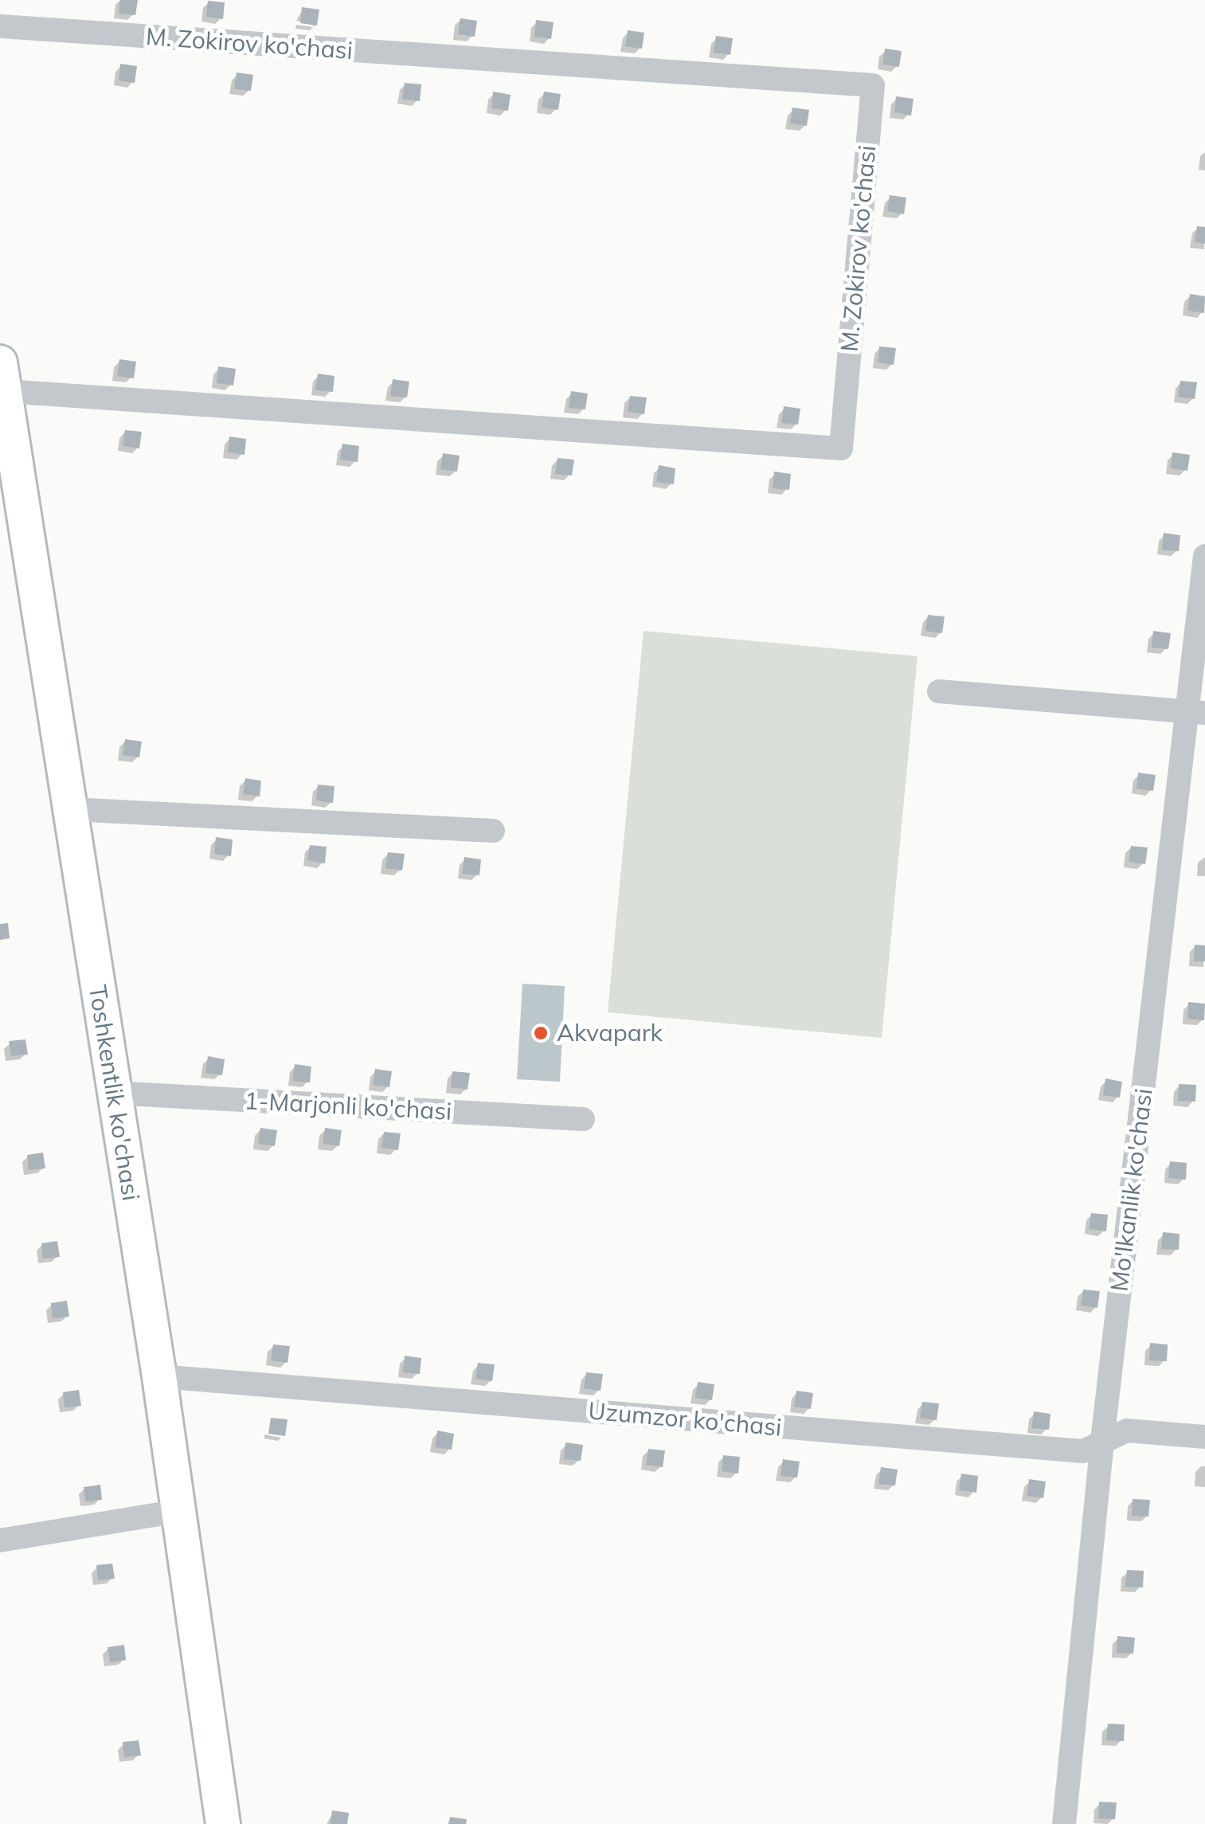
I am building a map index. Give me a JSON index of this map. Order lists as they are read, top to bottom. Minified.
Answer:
{"streets":{"main road":["Toshkentlik ko'chasi"],"street":["M. Zokirov ko'chasi","1-Marjonli ko'chasi","Mo'lkanlik ko'chasi","Uzumzor ko'chasi"]},"crossings":[["M. Zokirov ko'chasi","Toshkentlik ko'chasi"],["Toshkentlik ko'chasi","1-Marjonli ko'chasi"],["Toshkentlik ko'chasi","Uzumzor ko'chasi"],["Mo'lkanlik ko'chasi","Uzumzor ko'chasi"]],"places":["Akvapark"]}
